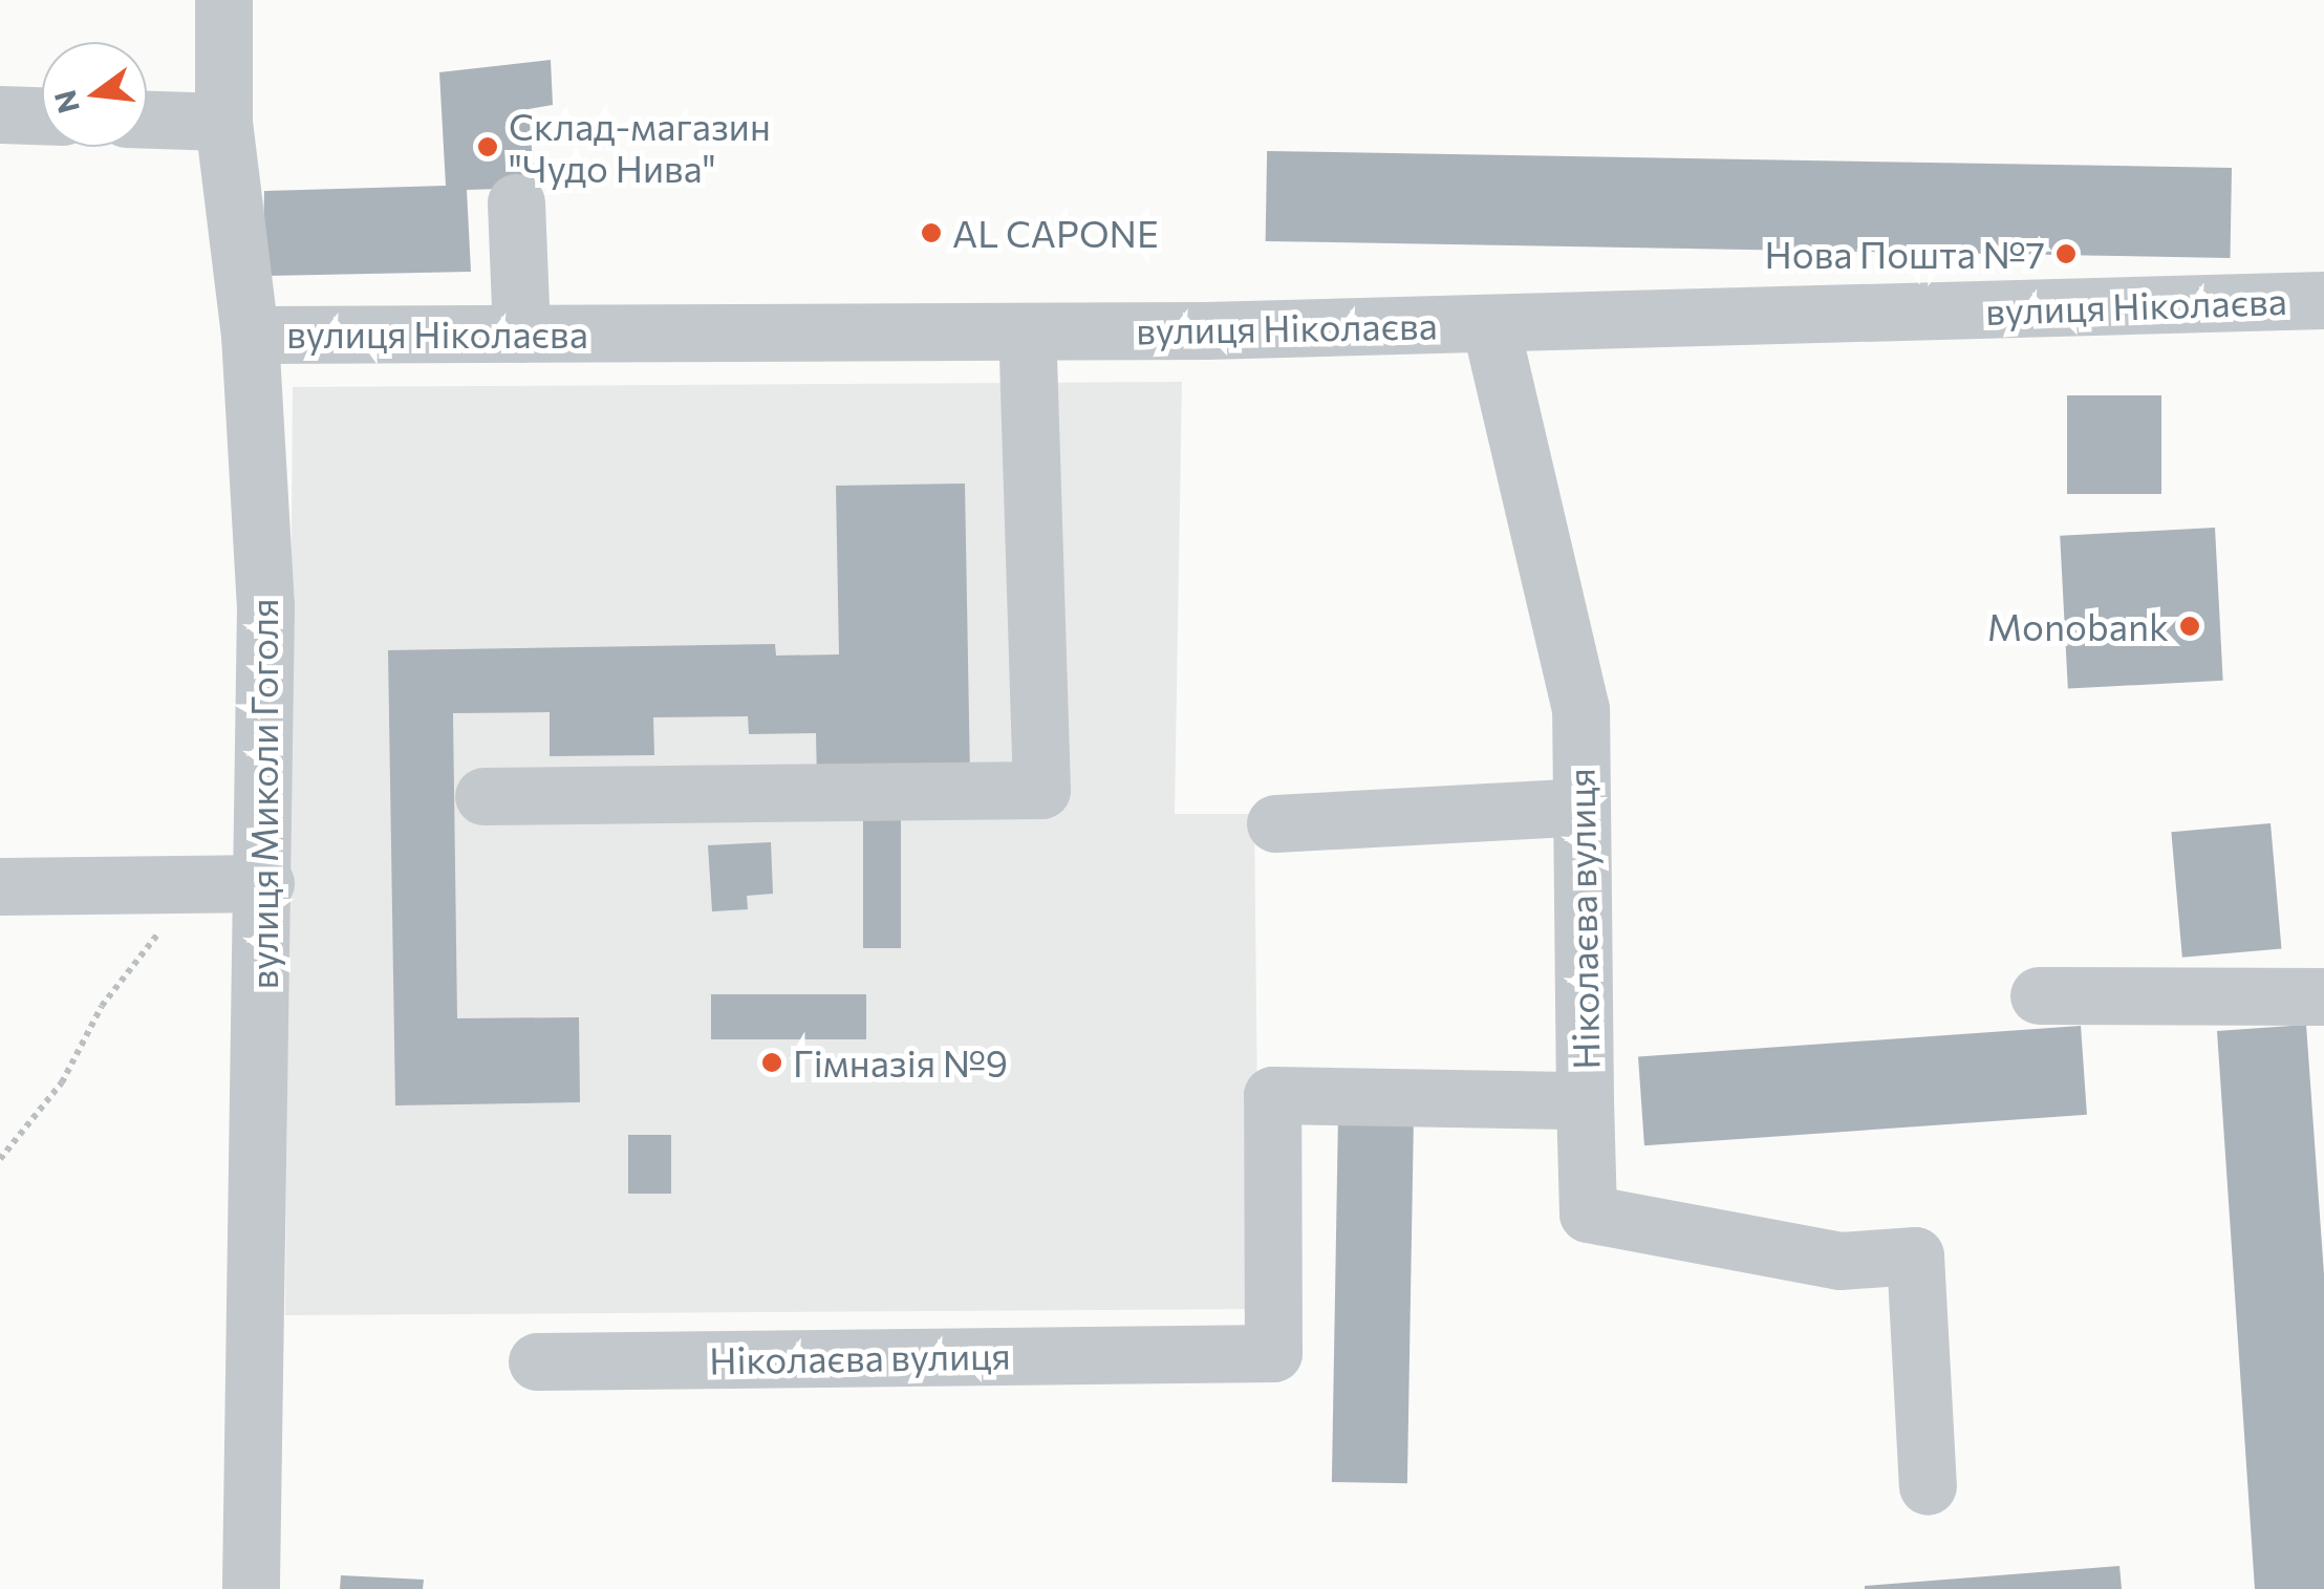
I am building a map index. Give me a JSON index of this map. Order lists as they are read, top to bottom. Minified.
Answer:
{"streets":{"street":["вулиця Ніколаєва","вулиця Миколи Гоголя","Ніколаєва вулиця"]},"crossings":[["вулиця Ніколаєва","вулиця Миколи Гоголя"],["вулиця Ніколаєва","Ніколаєва вулиця"]],"places":["Склад-магазин \"Чудо Нива\"","AL CAPONE","Нова Пошта №7","Monobank","Гімназія №9"],"north":"left"}
